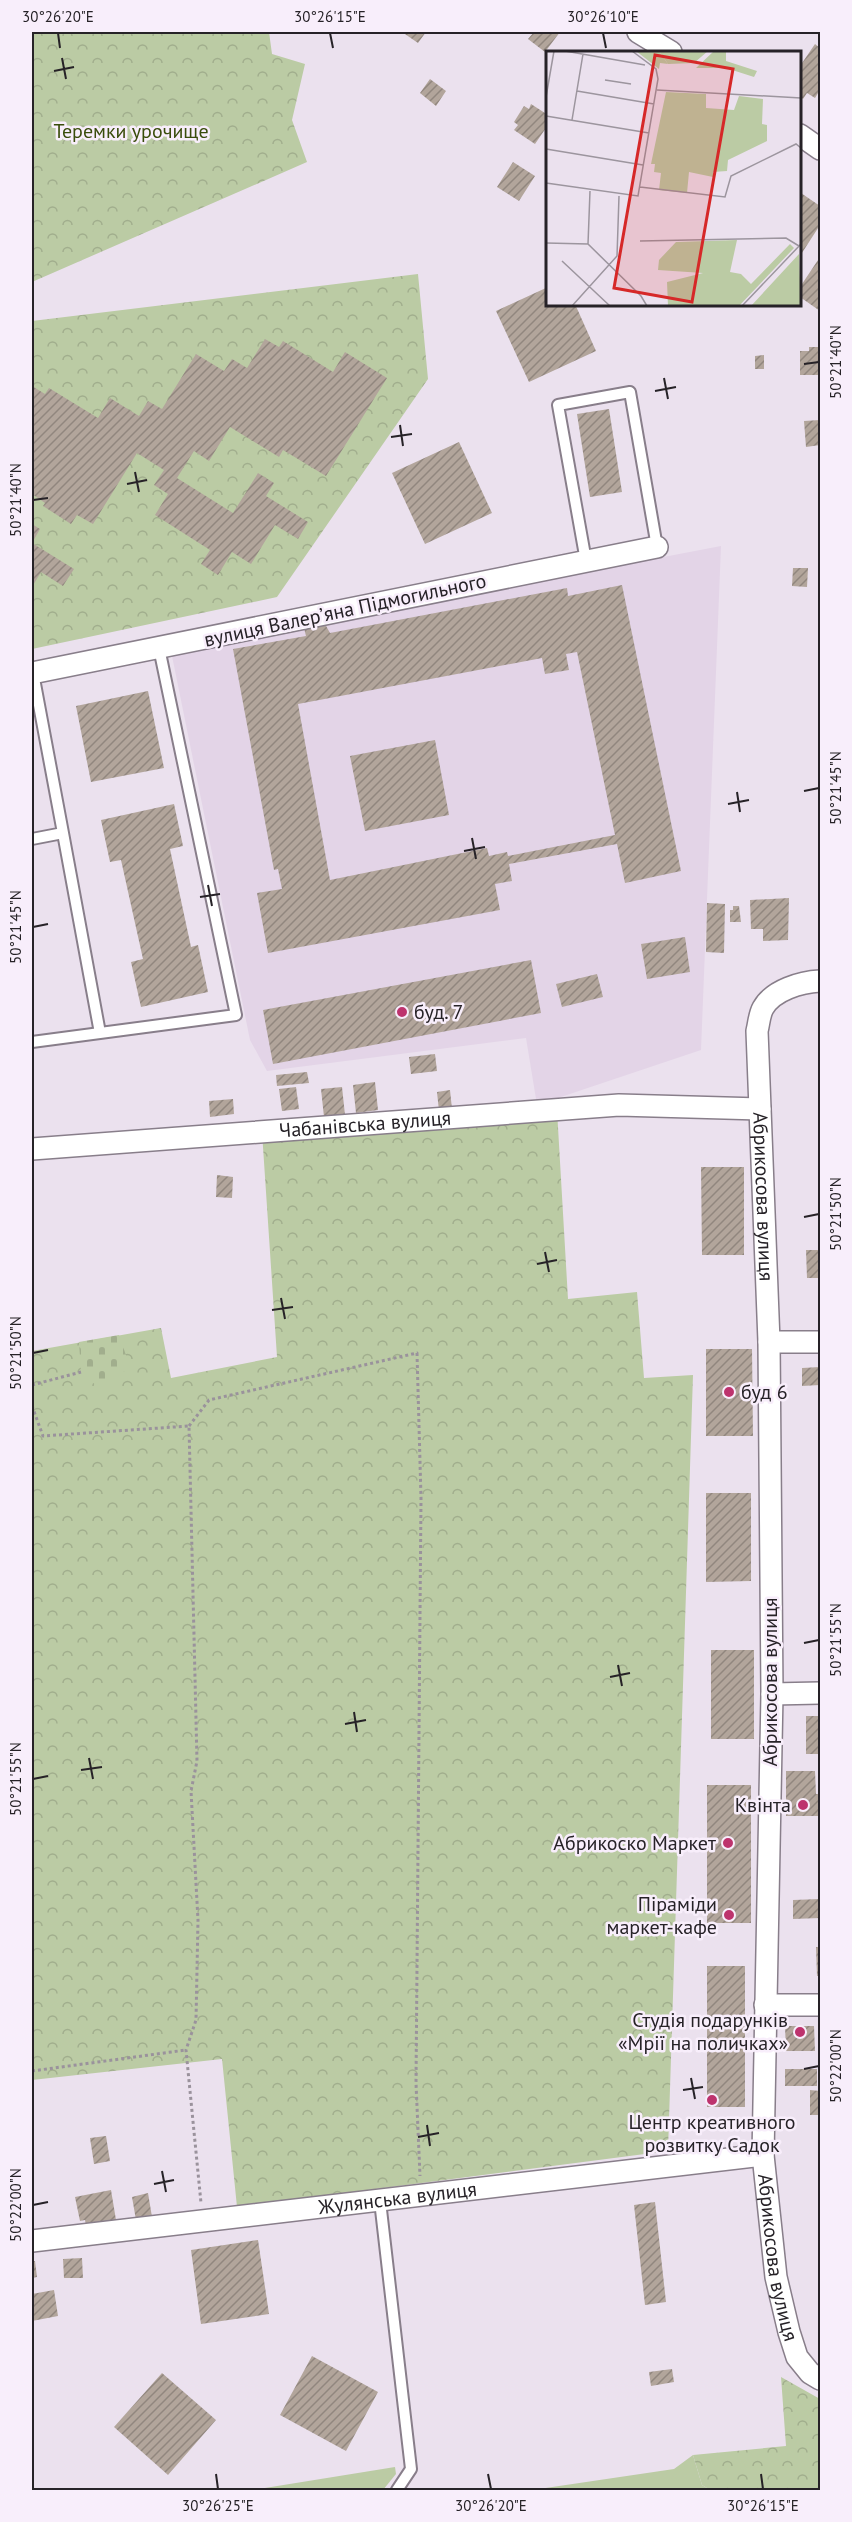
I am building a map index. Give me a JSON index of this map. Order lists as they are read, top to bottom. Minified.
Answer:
{"streets":{"street":["вулиця Валерʼяна Підмогильного","Чабанівська вулиця","Абрикосова вулиця","Жулянська вулиця"]},"crossings":[["Чабанівська вулиця","Абрикосова вулиця"],["Абрикосова вулиця","Жулянська вулиця"]],"parks":["Теремки урочище"],"places":["буд. 7","буд 6","Квінта","Абрикоско Маркет","Піраміди маркет-кафе","Студія подарунків «Мрії на поличках»","Центр креативного розвитку Садок"],"coordinates":["30°26'20\"E","30°26'15\"E","30°26'10\"E","50°21'40\"N","50°21'45\"N","50°21'50\"N","50°21'55\"N","50°22'00\"N","30°26'25\"E"]}
